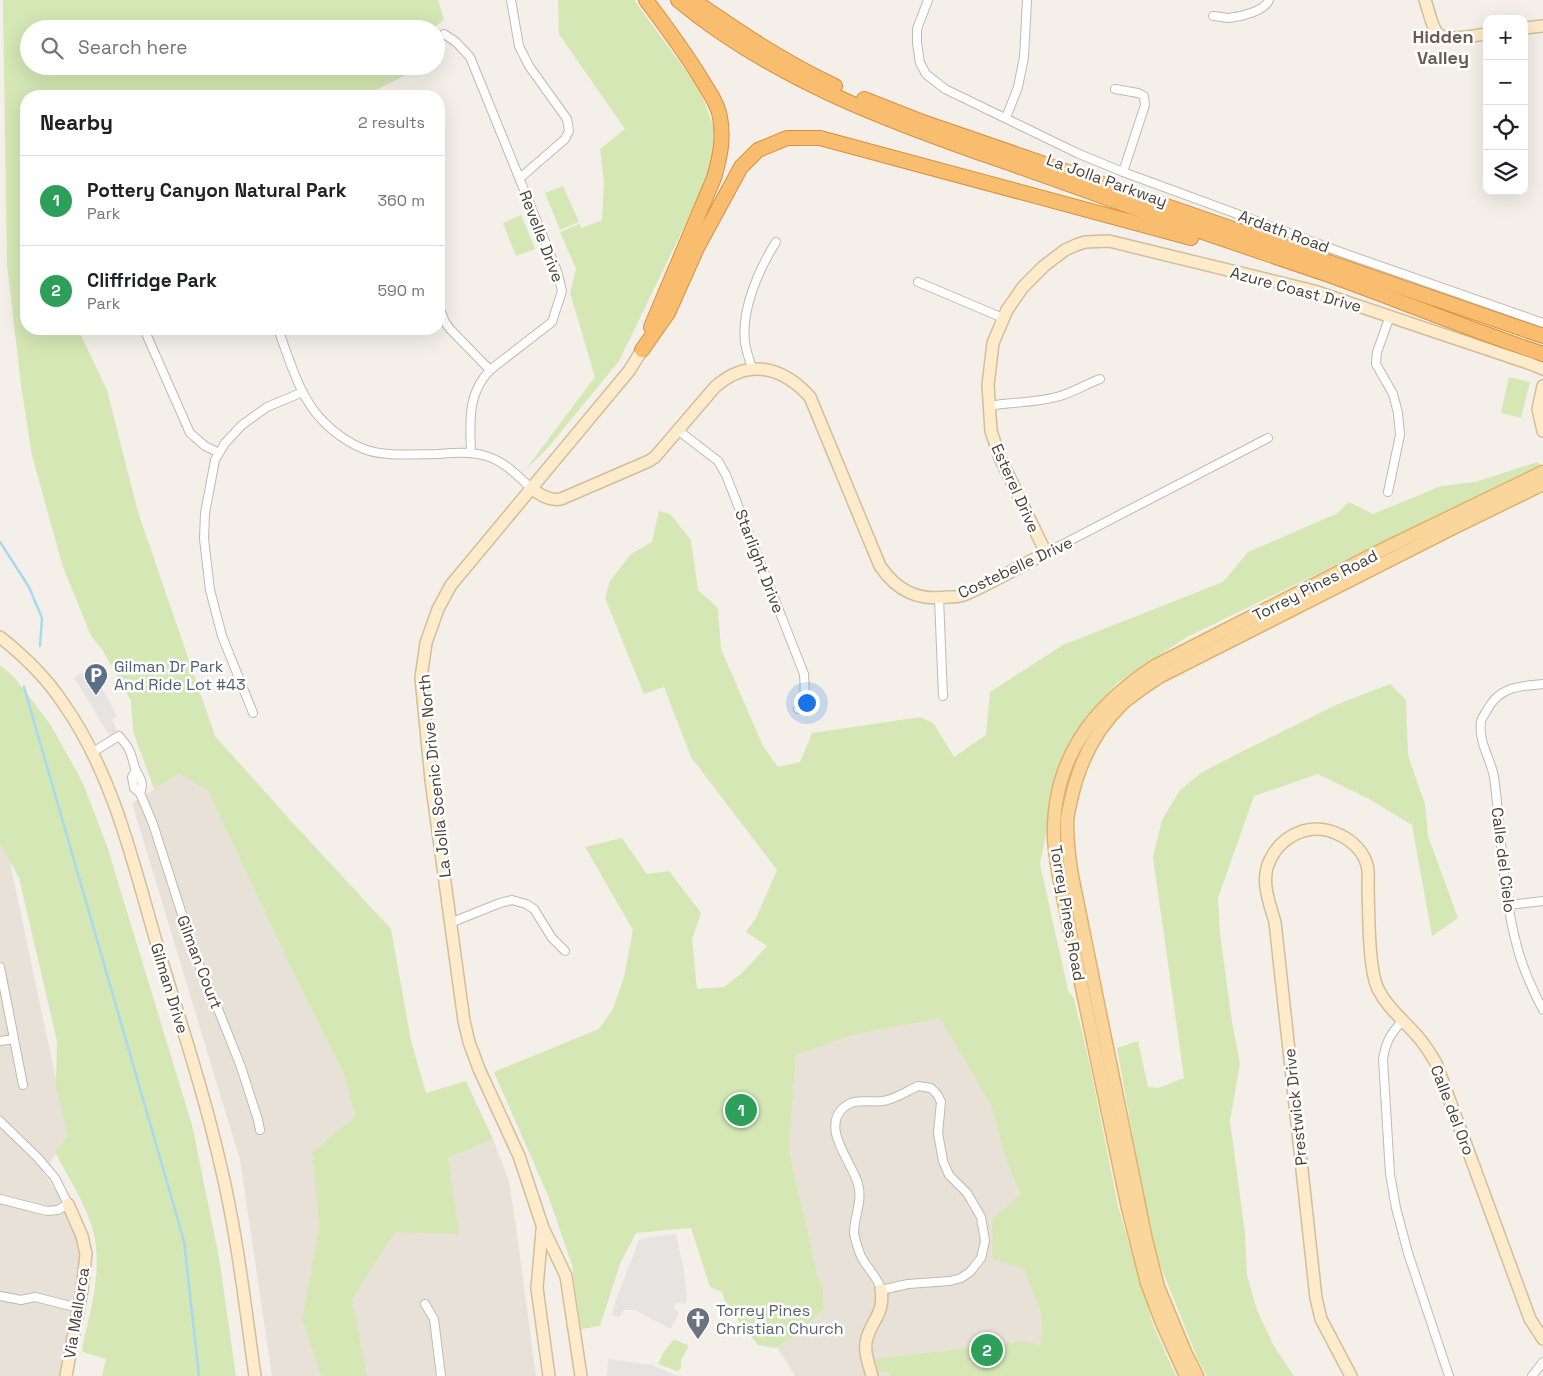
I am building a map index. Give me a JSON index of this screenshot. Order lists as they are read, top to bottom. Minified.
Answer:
{"streets":{"highway":["La Jolla Parkway"],"main road":["Torrey Pines Road"],"street":["Ardath Road","Revelle Drive","Azure Coast Drive","Esterel Drive","Starlight Drive","Costebelle Drive","La Jolla Scenic Drive North","Calle del Cielo","Gilman Court","Gilman Drive","Prestwick Drive","Calle del Oro","Via Mallorca"]},"crossings":[["Azure Coast Drive","Esterel Drive"],["Esterel Drive","Costebelle Drive"],["Gilman Court","Gilman Drive"],["Prestwick Drive","Calle del Oro"]],"districts":["Hidden Valley"],"places":{"parking":["Gilman Dr Park And Ride Lot #43"],"church":["Torrey Pines Christian Church"]},"page":{"map_buttons":["+","−"],"search":"Search here","heading":["Nearby","2 results"],"list":[{"mark":"1","name":"Pottery Canyon Natural Park","note":"Park","value":"360 m"},{"mark":"2","name":"Cliffridge Park","note":"Park","value":"590 m"}],"pins":["1","2"]}}
